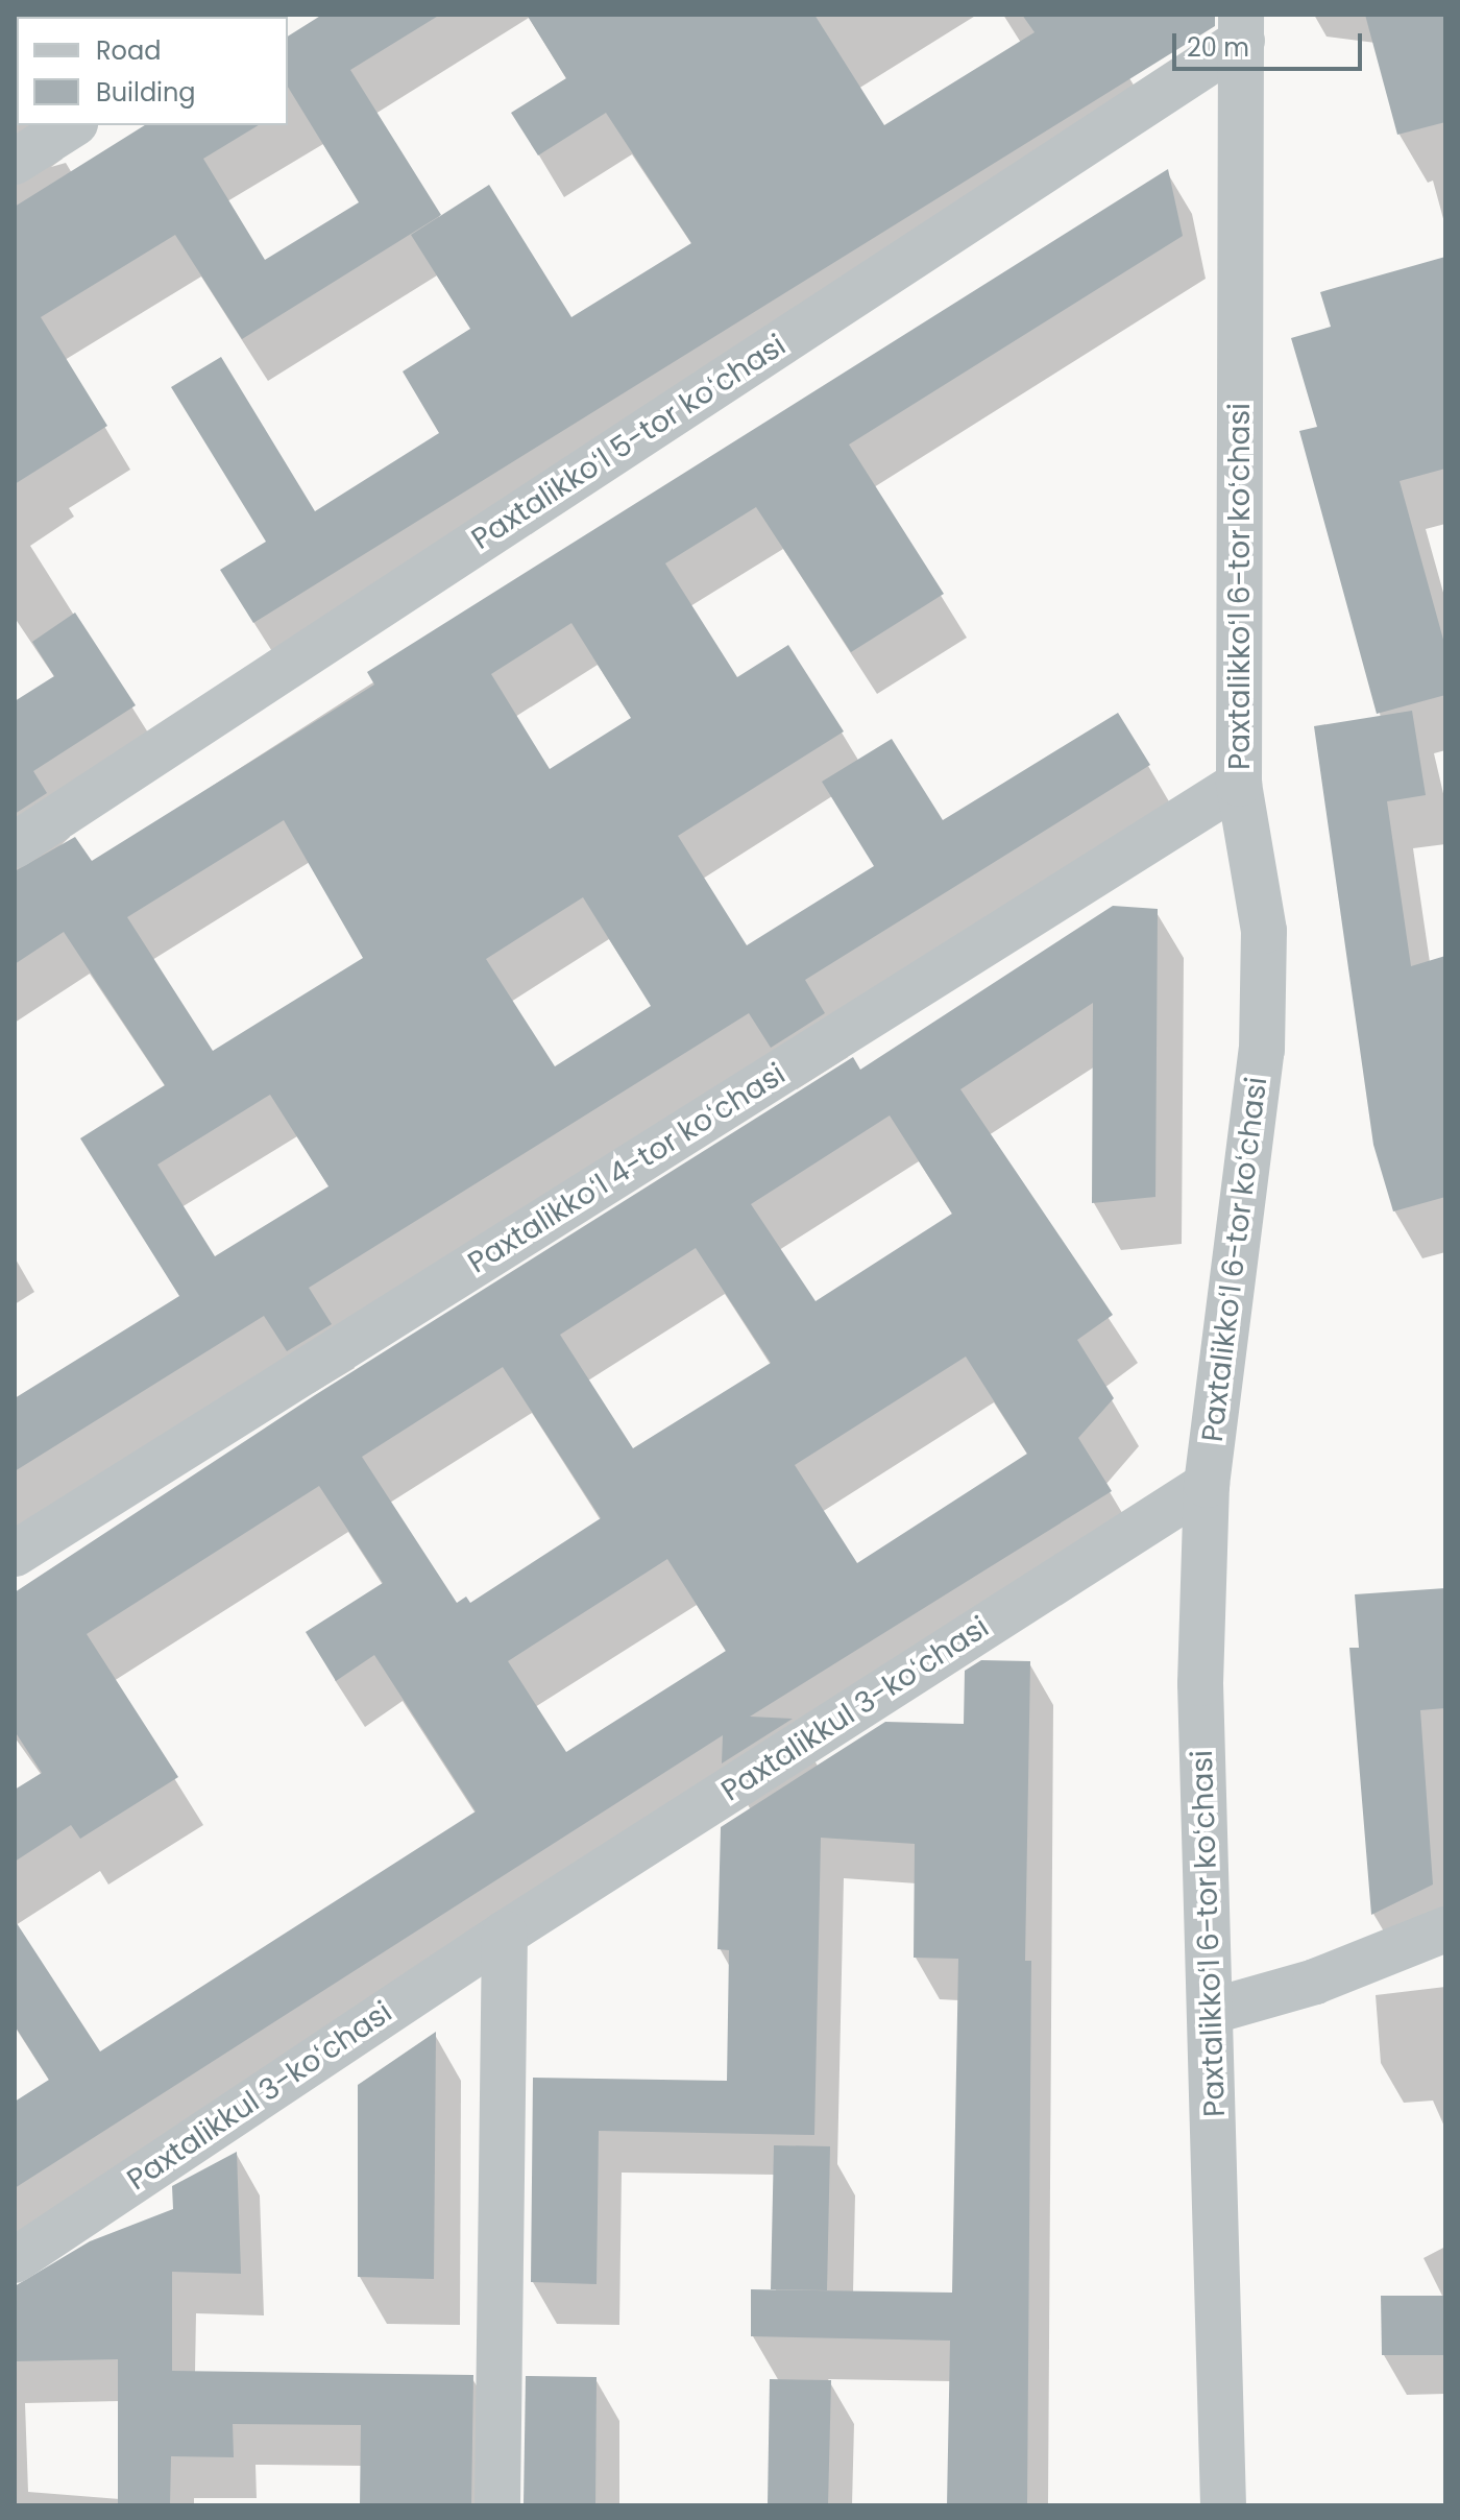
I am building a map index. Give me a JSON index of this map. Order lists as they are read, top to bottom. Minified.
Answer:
{"streets":{"street":["Paxtalikkoʻl 5-tor koʻchasi","Paxtalikkoʻl 6-tor koʻchasi","Paxtalikkoʻl 4-tor koʻchasi","Paxtalikkul 3-koʻchasi"]},"crossings":[["Paxtalikkoʻl 5-tor koʻchasi","Paxtalikkoʻl 6-tor koʻchasi"],["Paxtalikkoʻl 6-tor koʻchasi","Paxtalikkoʻl 4-tor koʻchasi"],["Paxtalikkoʻl 6-tor koʻchasi","Paxtalikkul 3-koʻchasi"]],"legend":["Road","Building"],"scale_bar":"20 m"}
